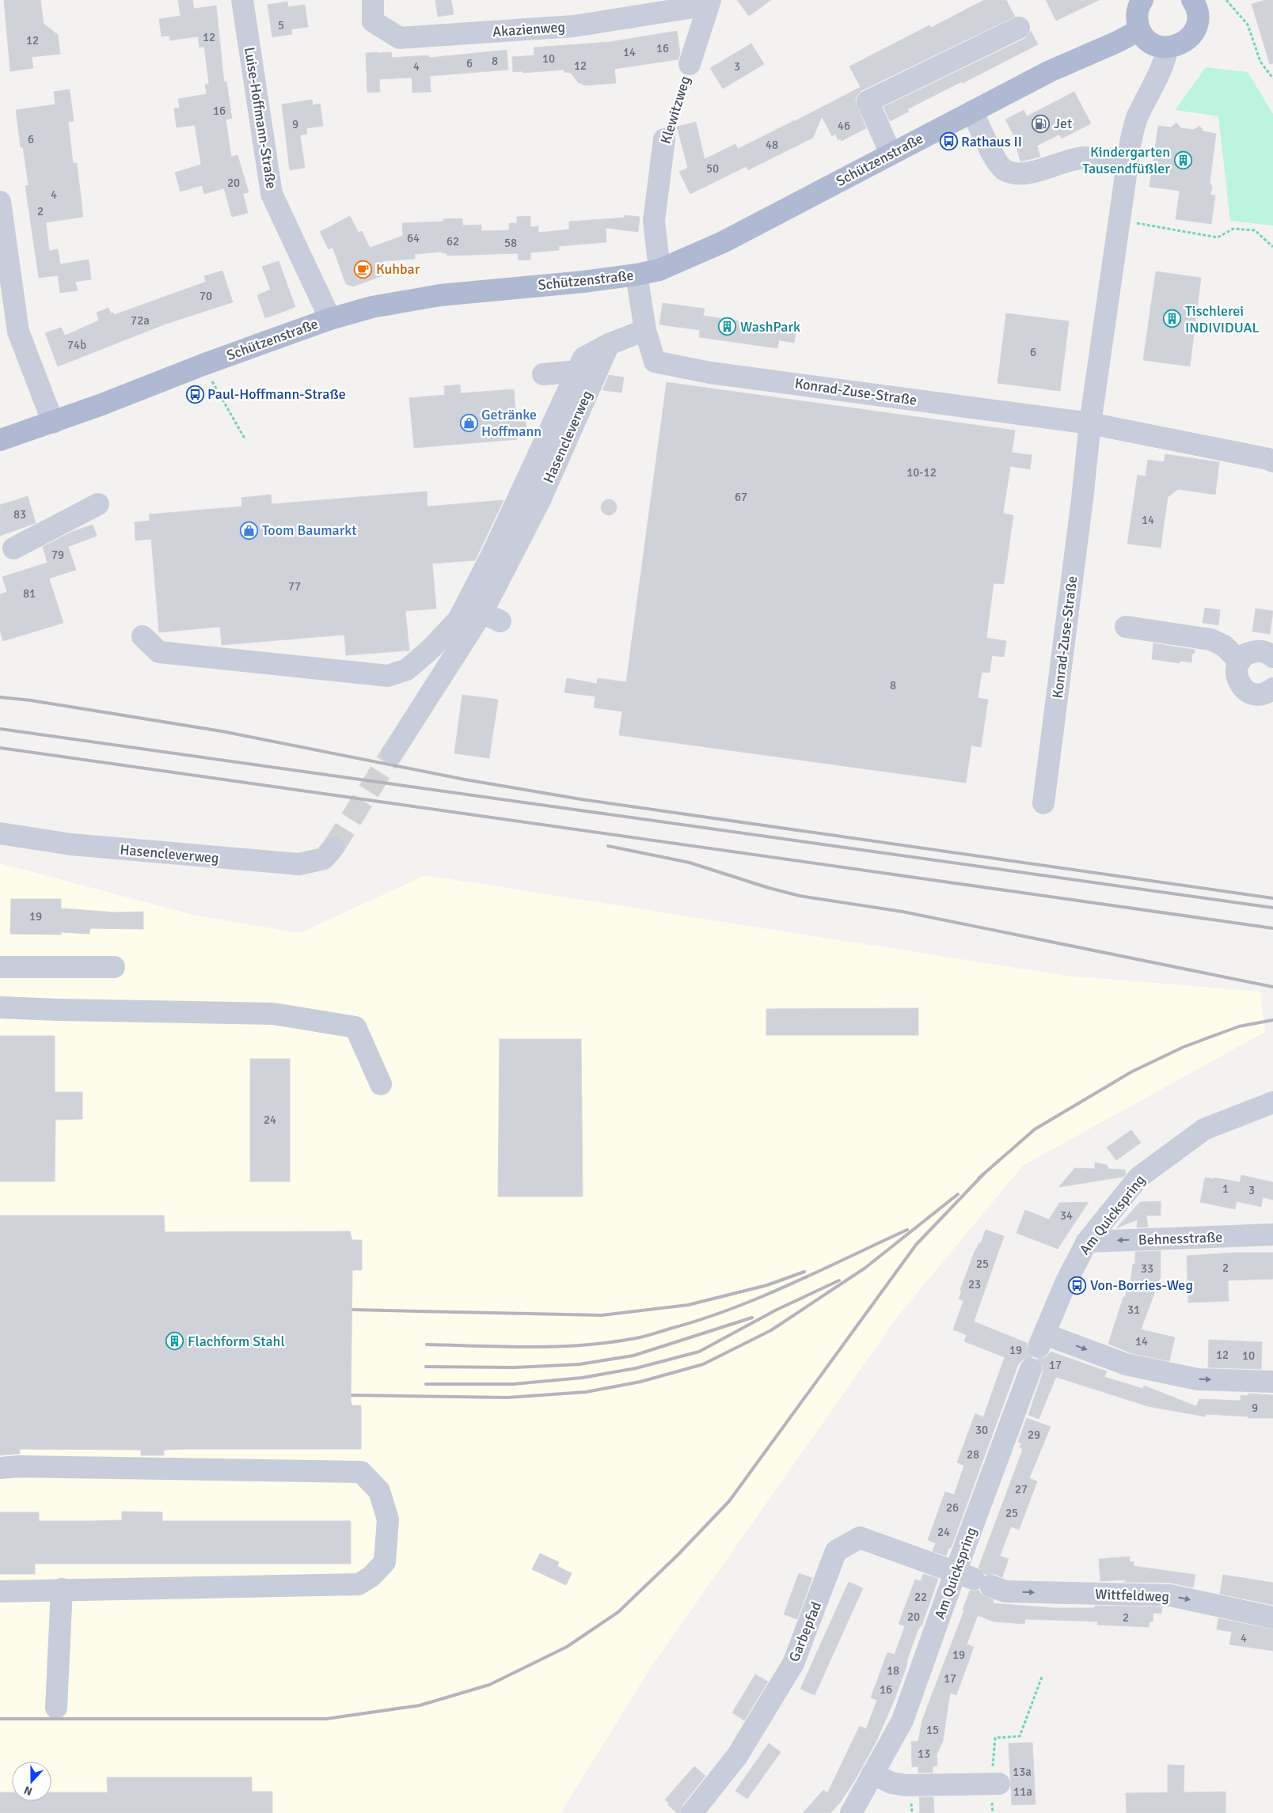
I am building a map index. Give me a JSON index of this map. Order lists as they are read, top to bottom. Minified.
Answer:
{"streets":{"main road":["Schützenstraße"],"street":["Akazienweg","Klewitzweg","Luise-Hoffmann-Straße","Konrad-Zuse-Straße","Hasencleverweg","Am Quickspring","Behnesstraße","Wittfeldweg","Garbepfad"]},"crossings":[["Akazienweg","Klewitzweg"],["Klewitzweg","Schützenstraße"],["Luise-Hoffmann-Straße","Schützenstraße"],["Am Quickspring","Behnesstraße"],["Am Quickspring","Wittfeldweg"],["Am Quickspring","Garbepfad"],["Wittfeldweg","Garbepfad"]],"one_way":["Behnesstraße","Wittfeldweg"],"places":{"fuel station":["Jet"],"bus stop":["Rathaus II","Paul-Hoffmann-Straße","Von-Borries-Weg"],"building":["Kindergarten Tausendfüßler","Tischlerei INDIVIDUAL","WashPark","Flachform Stahl"],"cafe":["Kuhbar"],"shop":["Getränke Hoffmann","Toom Baumarkt"]},"house_numbers":["5","12","12","16","14","10","8","6","12","4","3","16","9","46","6","48","50","20","4","2","64","62","58","70","72a","74b","6","10-12","67","83","14","79","77","81","8","19","24","1","3","34","25","2","33","23","31","14","19","12","10","17","9","30","29","28","27","26","25","24","22","20","2","4","19","18","17","16","15","13","13a","11a"],"north":"bottom"}
